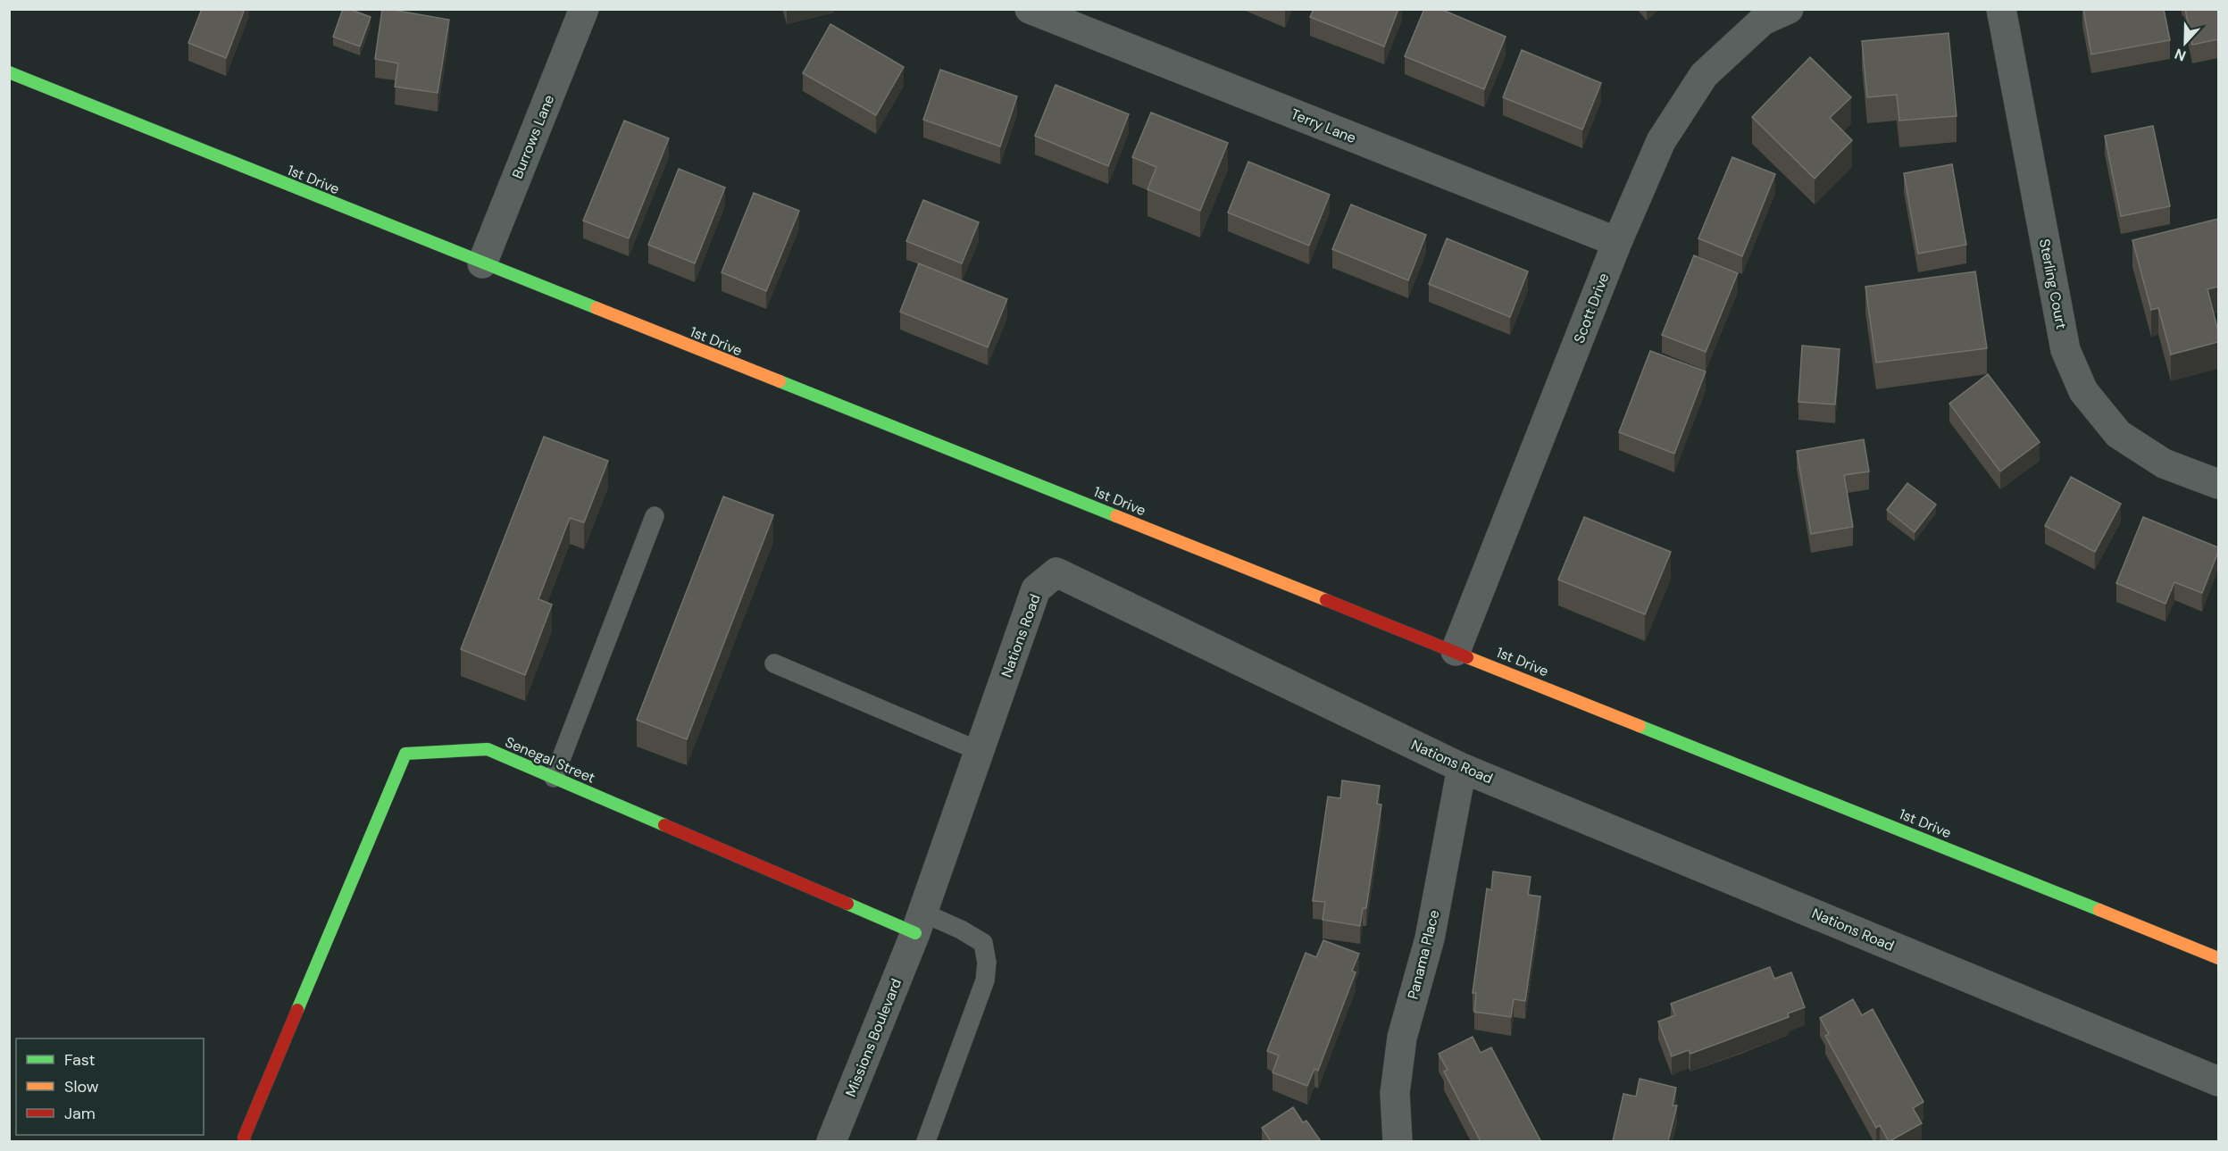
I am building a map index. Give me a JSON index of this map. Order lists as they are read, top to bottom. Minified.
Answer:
{"streets":{"street":["Terry Lane","Burrows Lane","1st Drive","Sterling Court","Scott Drive","Nations Road","Senegal Street","Panama Place","Missions Boulevard"]},"crossings":[["Terry Lane","Scott Drive"],["Burrows Lane","1st Drive"],["1st Drive","Scott Drive"],["Nations Road","Senegal Street"],["Nations Road","Panama Place"],["Nations Road","Missions Boulevard"],["Senegal Street","Missions Boulevard"]],"legend":["Fast","Slow","Jam"],"north":"bottom"}
